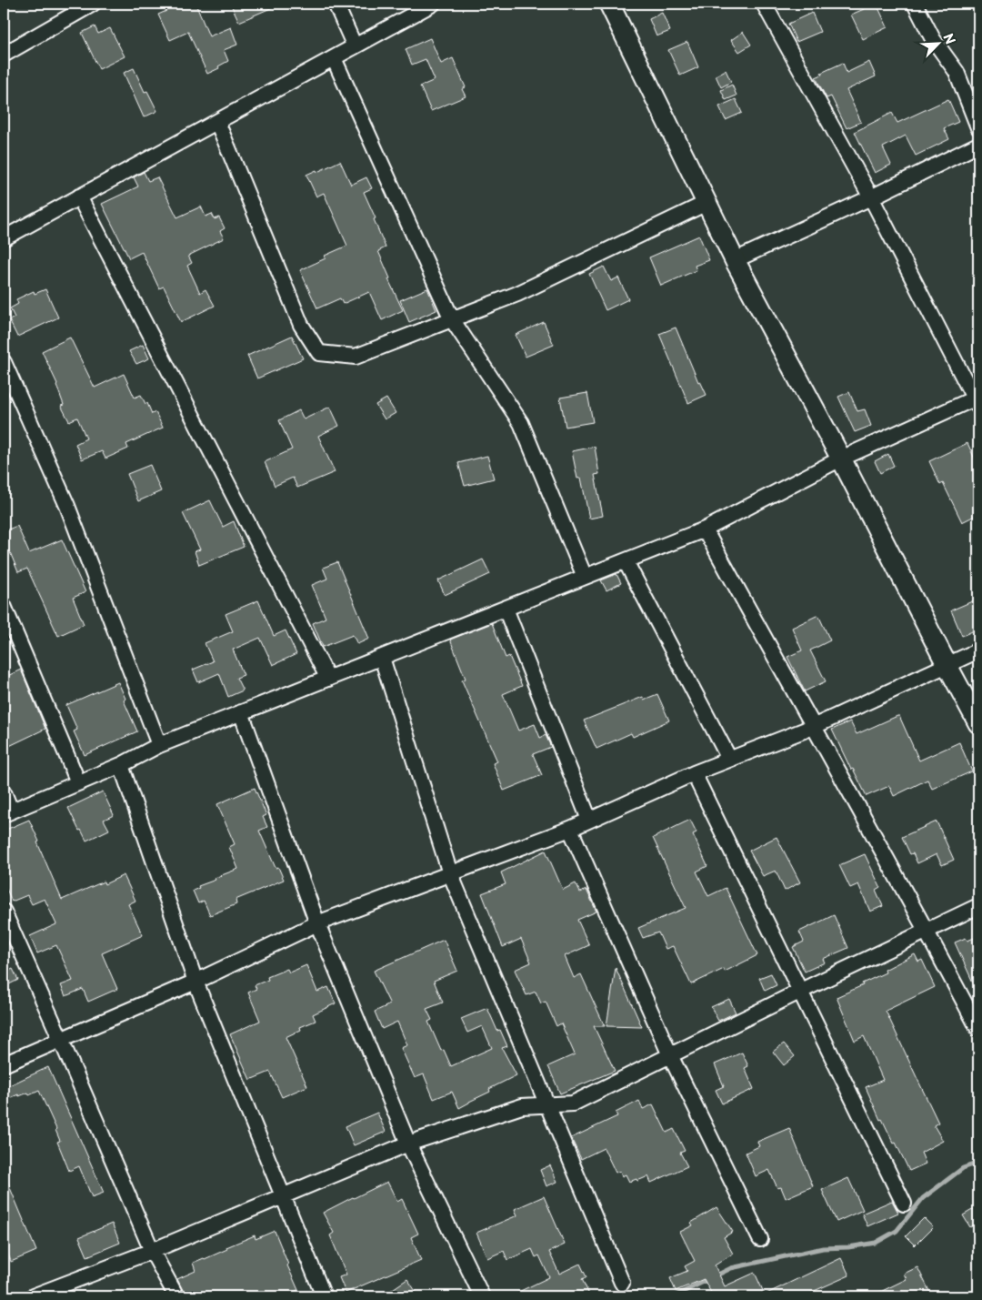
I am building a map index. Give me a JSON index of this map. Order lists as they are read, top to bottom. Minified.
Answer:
{"north":"top right"}
